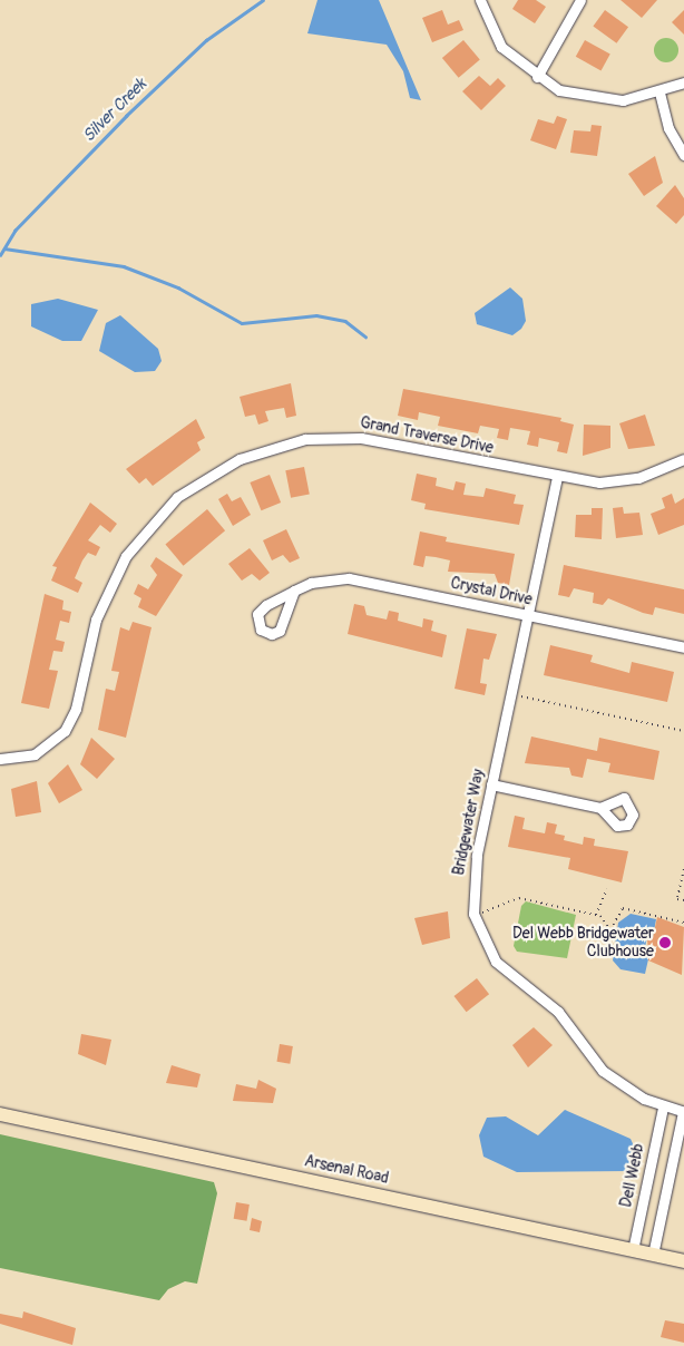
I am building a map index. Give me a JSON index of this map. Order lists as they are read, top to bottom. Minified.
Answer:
{"streets":{"street":["Grand Traverse Drive","Crystal Drive","Bridgewater Way","Arsenal Road","Dell Webb"]},"crossings":[["Grand Traverse Drive","Bridgewater Way"],["Crystal Drive","Bridgewater Way"],["Bridgewater Way","Dell Webb"],["Arsenal Road","Dell Webb"]],"water":["Silver Creek"],"places":["Del Webb Bridgewater Clubhouse"]}
